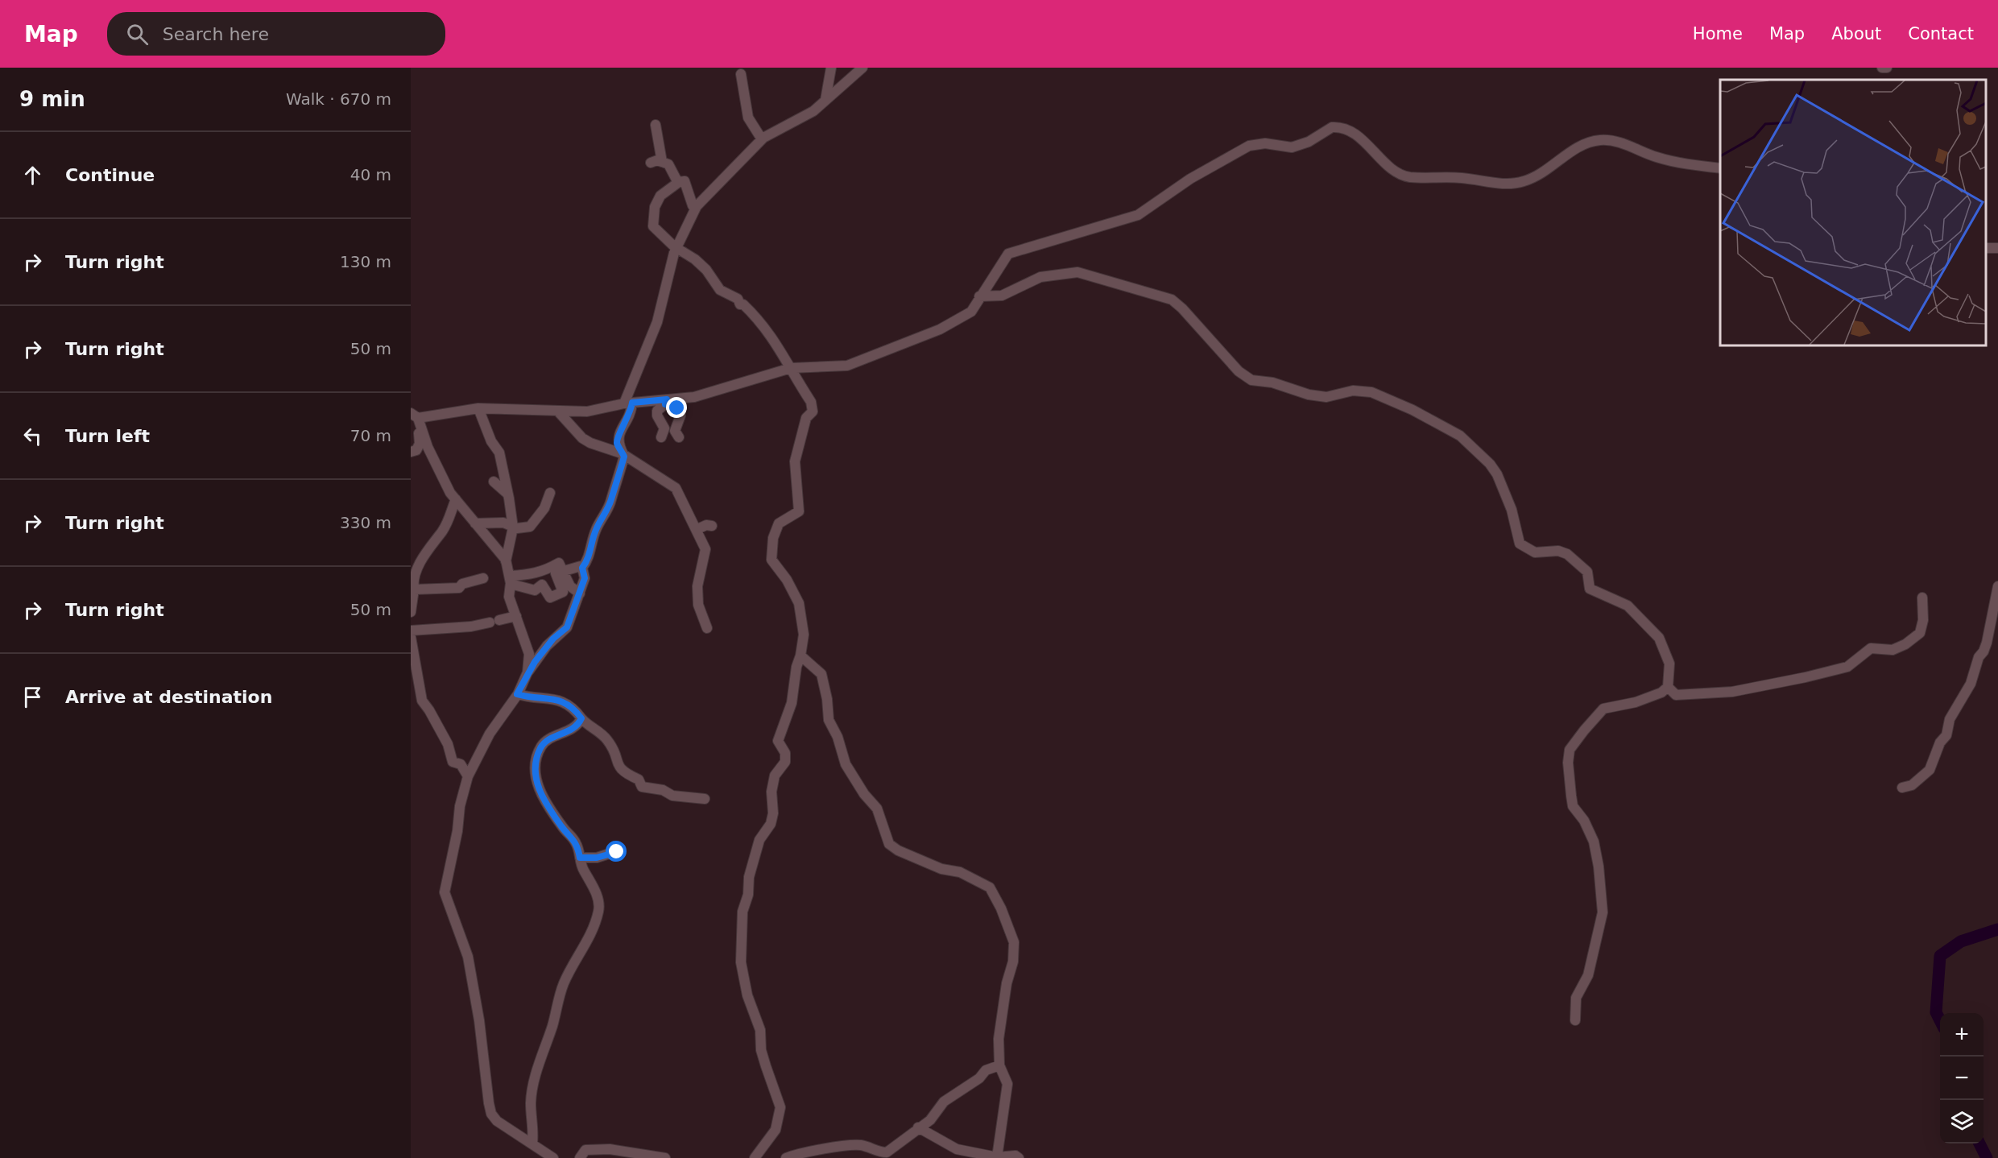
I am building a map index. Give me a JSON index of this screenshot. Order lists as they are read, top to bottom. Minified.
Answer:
{"page":{"header":"Map","search":"Search here","nav":["Home","Map","About","Contact"],"heading":["9 min","Walk · 670 m"],"list":[["Continue","40 m"],["Turn right","130 m"],["Turn right","50 m"],["Turn left","70 m"],["Turn right","330 m"],["Turn right","50 m"],"Arrive at destination"],"map_buttons":["+","−"]}}
